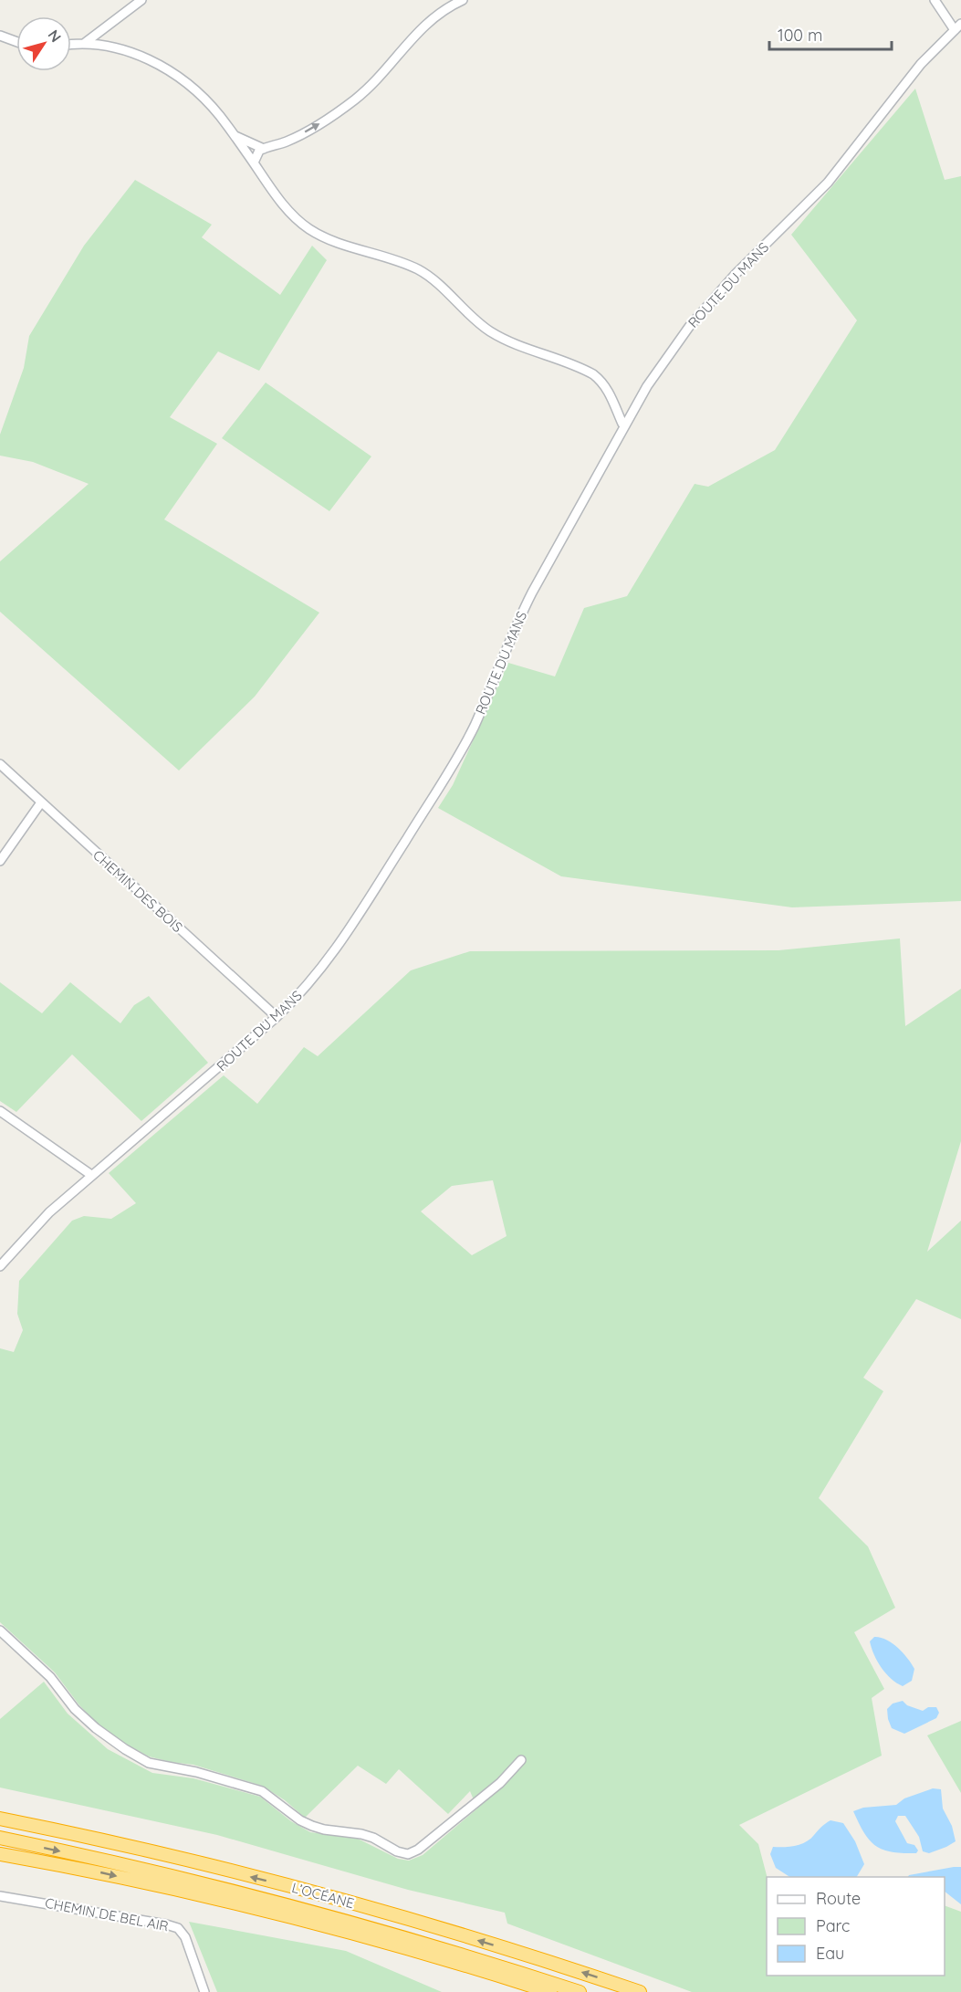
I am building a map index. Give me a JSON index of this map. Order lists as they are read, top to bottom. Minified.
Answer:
{"streets":{"highway":["L’OCÉANE"],"street":["ROUTE DU MANS","CHEMIN DES BOIS","CHEMIN DE BEL AIR"]},"crossings":[["ROUTE DU MANS","CHEMIN DES BOIS"]],"legend":["Route","Parc","Eau"],"scale_bar":"100 m","north":"top right"}
